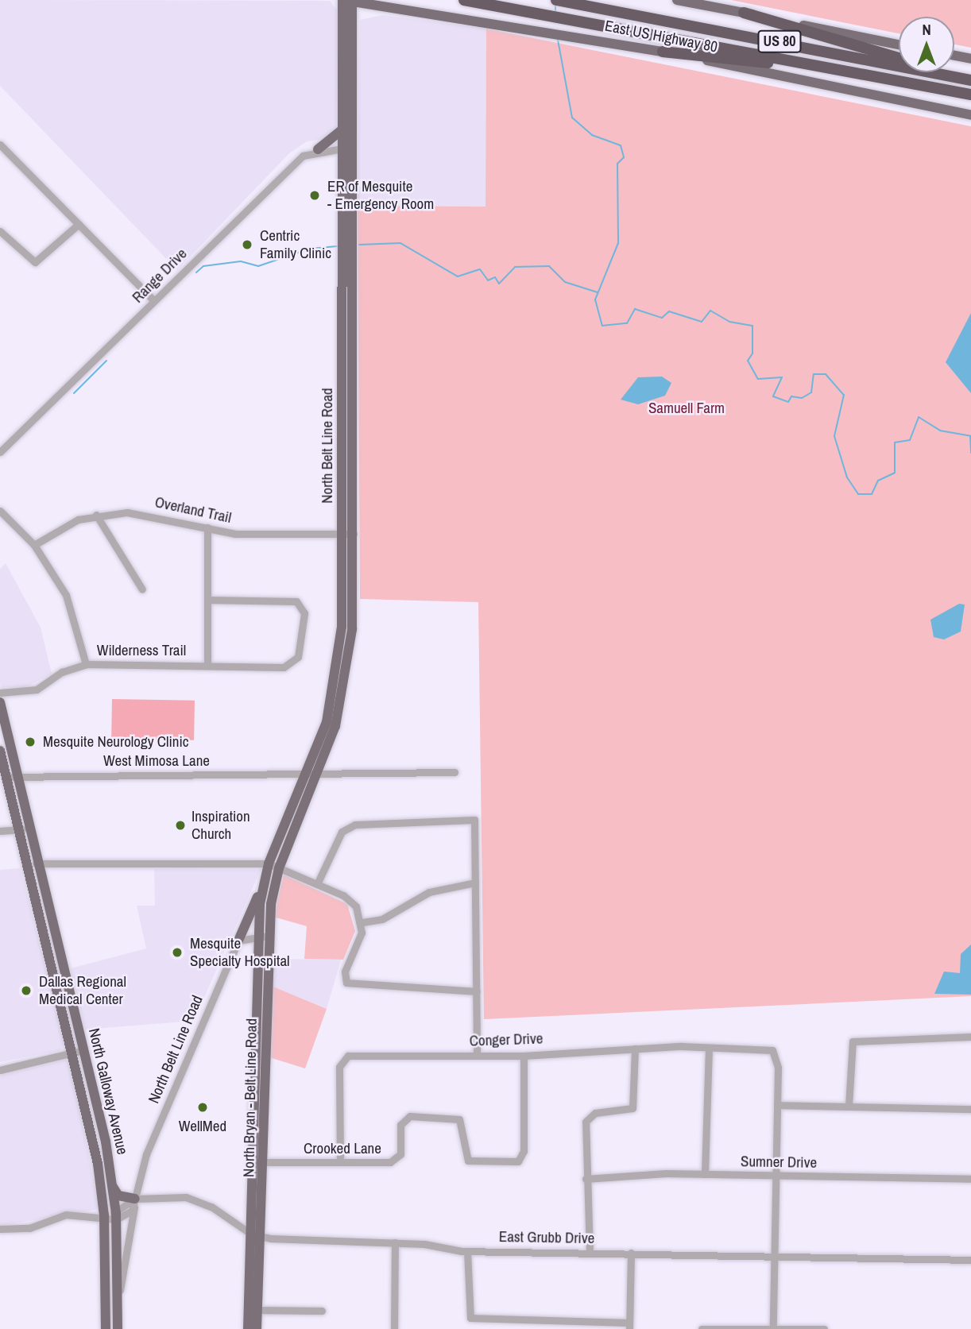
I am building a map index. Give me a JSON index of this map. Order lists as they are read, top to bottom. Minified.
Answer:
{"streets":{"highway":["US 80"],"main road":["East US Highway 80","North Belt Line Road","North Galloway Avenue","North Bryan - Belt Line Road"],"street":["Range Drive","Overland Trail","Wilderness Trail","West Mimosa Lane","Conger Drive","Crooked Lane","Sumner Drive","East Grubb Drive"]},"crossings":[["East US Highway 80","North Belt Line Road"],["Range Drive","North Belt Line Road"],["North Belt Line Road","Overland Trail"],["North Belt Line Road","West Mimosa Lane"],["North Belt Line Road","North Galloway Avenue"],["North Belt Line Road","North Bryan - Belt Line Road"],["West Mimosa Lane","North Galloway Avenue"],["Conger Drive","Crooked Lane"],["North Bryan - Belt Line Road","Crooked Lane"],["North Bryan - Belt Line Road","East Grubb Drive"]],"parks":["Samuell Farm"],"places":["ER of Mesquite - Emergency Room","Centric Family Clinic","Mesquite Neurology Clinic","Inspiration Church","Mesquite Specialty Hospital","Dallas Regional Medical Center","WellMed"],"north":"top"}
